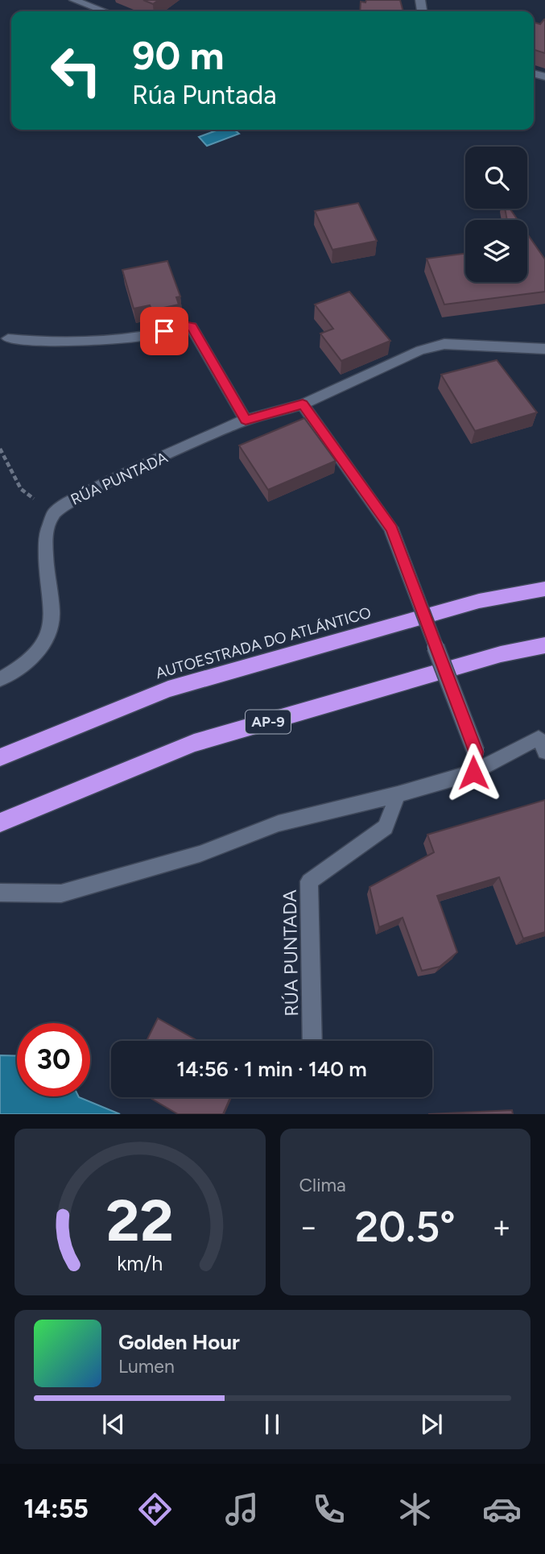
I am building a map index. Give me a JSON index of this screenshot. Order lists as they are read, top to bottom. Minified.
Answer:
{"streets":{"highway":["AUTOESTRADA DO ATLÁNTICO","AP-9"],"street":["RÚA PUNTADA"]},"page":{"turn":["90 m","Rúa Puntada"],"limit":"30","trip":"14:56 · 1 min · 140 m","tile":"Clima","heat":["−","20.5°","+"],"song":["Golden Hour","Lumen"],"tabs":"14:55","gauge":["22","km/h"]}}
